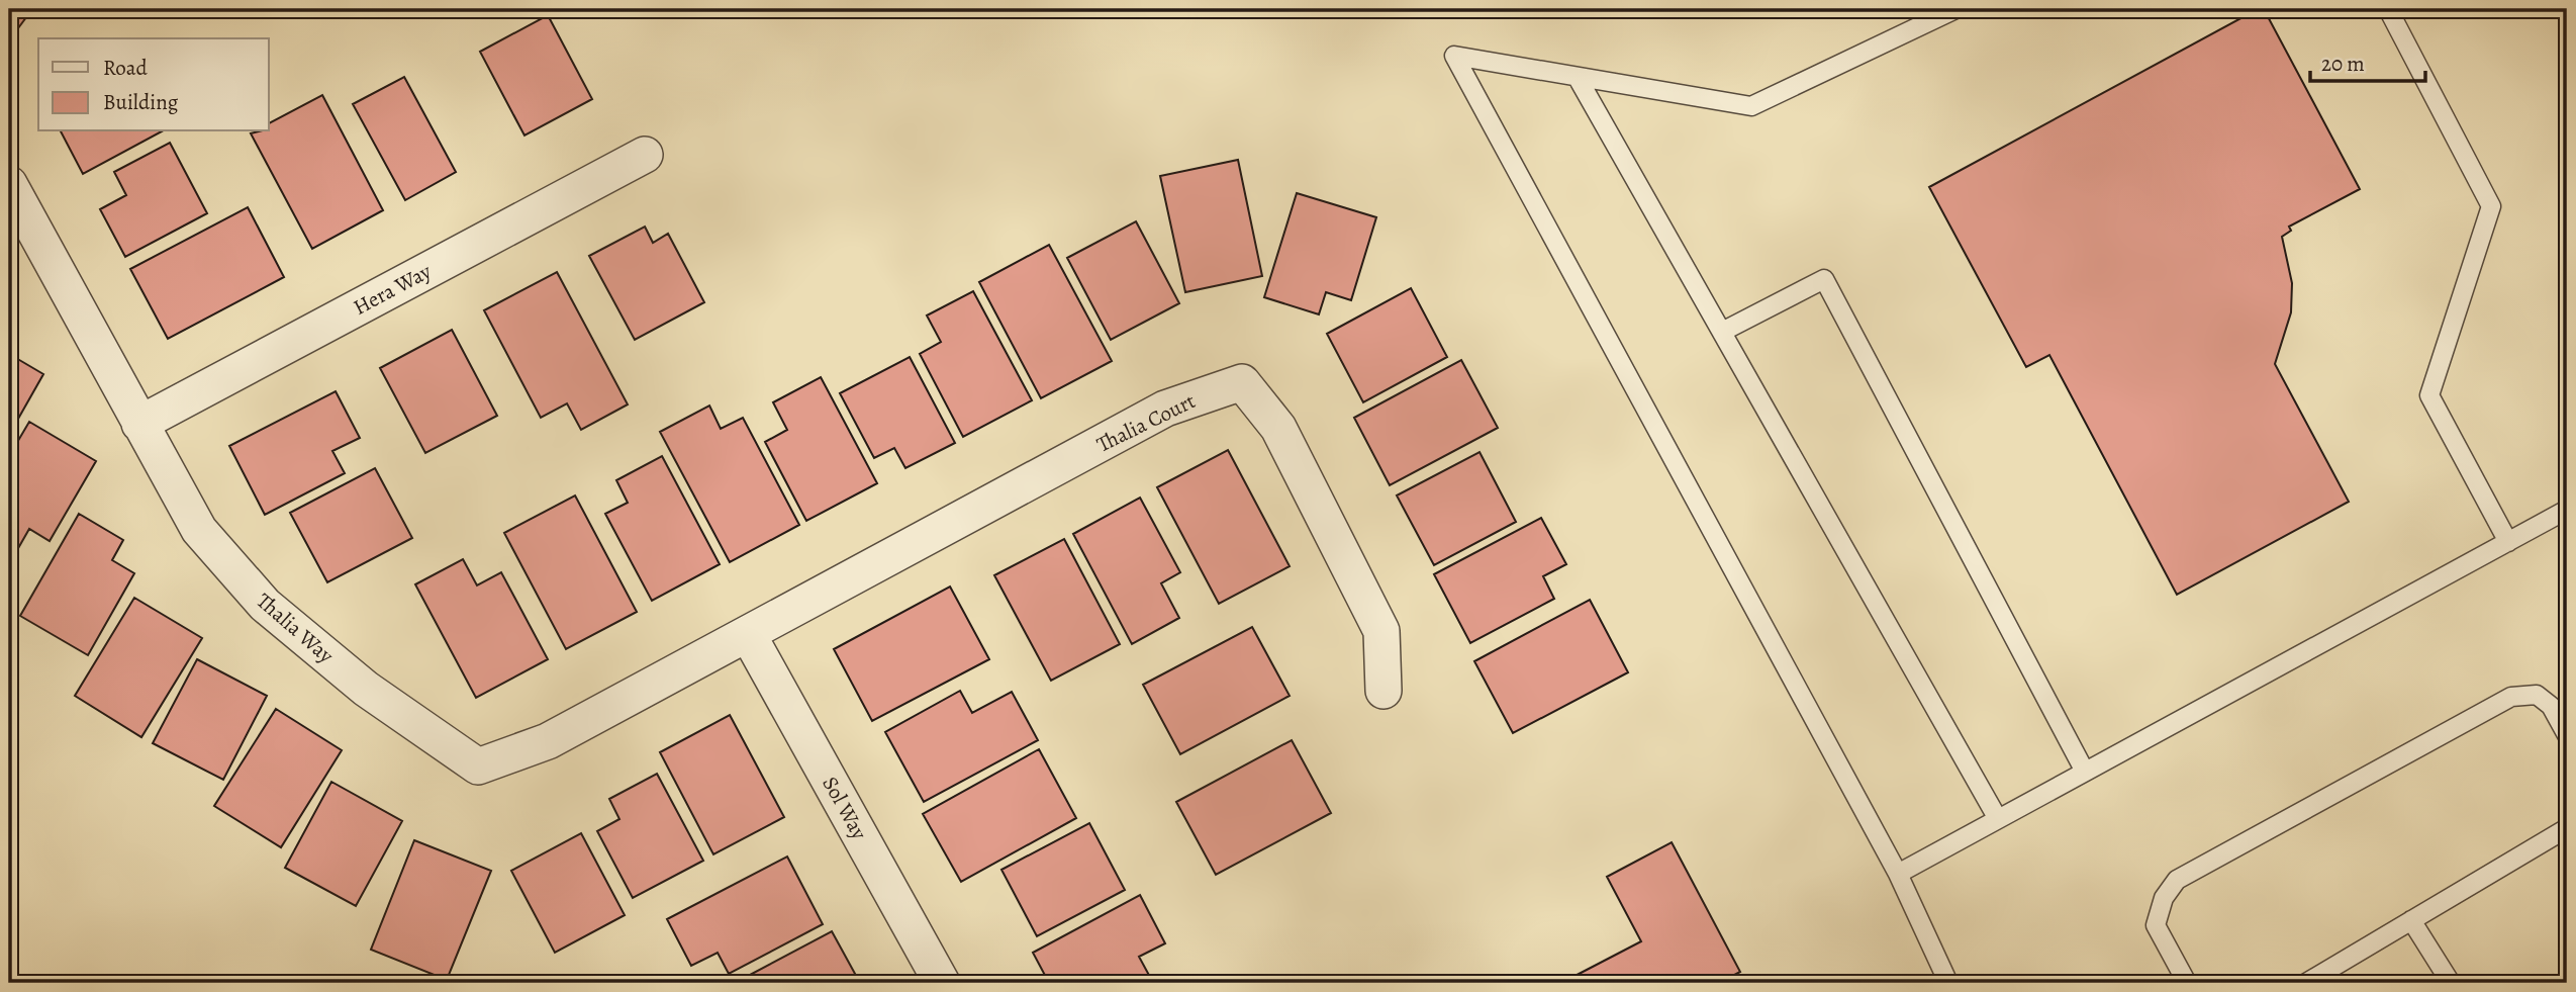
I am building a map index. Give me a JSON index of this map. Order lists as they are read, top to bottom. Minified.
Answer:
{"streets":{"street":["Hera Way","Thalia Court","Thalia Way","Sol Way"]},"crossings":[["Hera Way","Thalia Way"],["Thalia Court","Thalia Way"],["Thalia Court","Sol Way"],["Thalia Way","Sol Way"]],"legend":["Road","Building"],"scale_bar":"20 m"}
